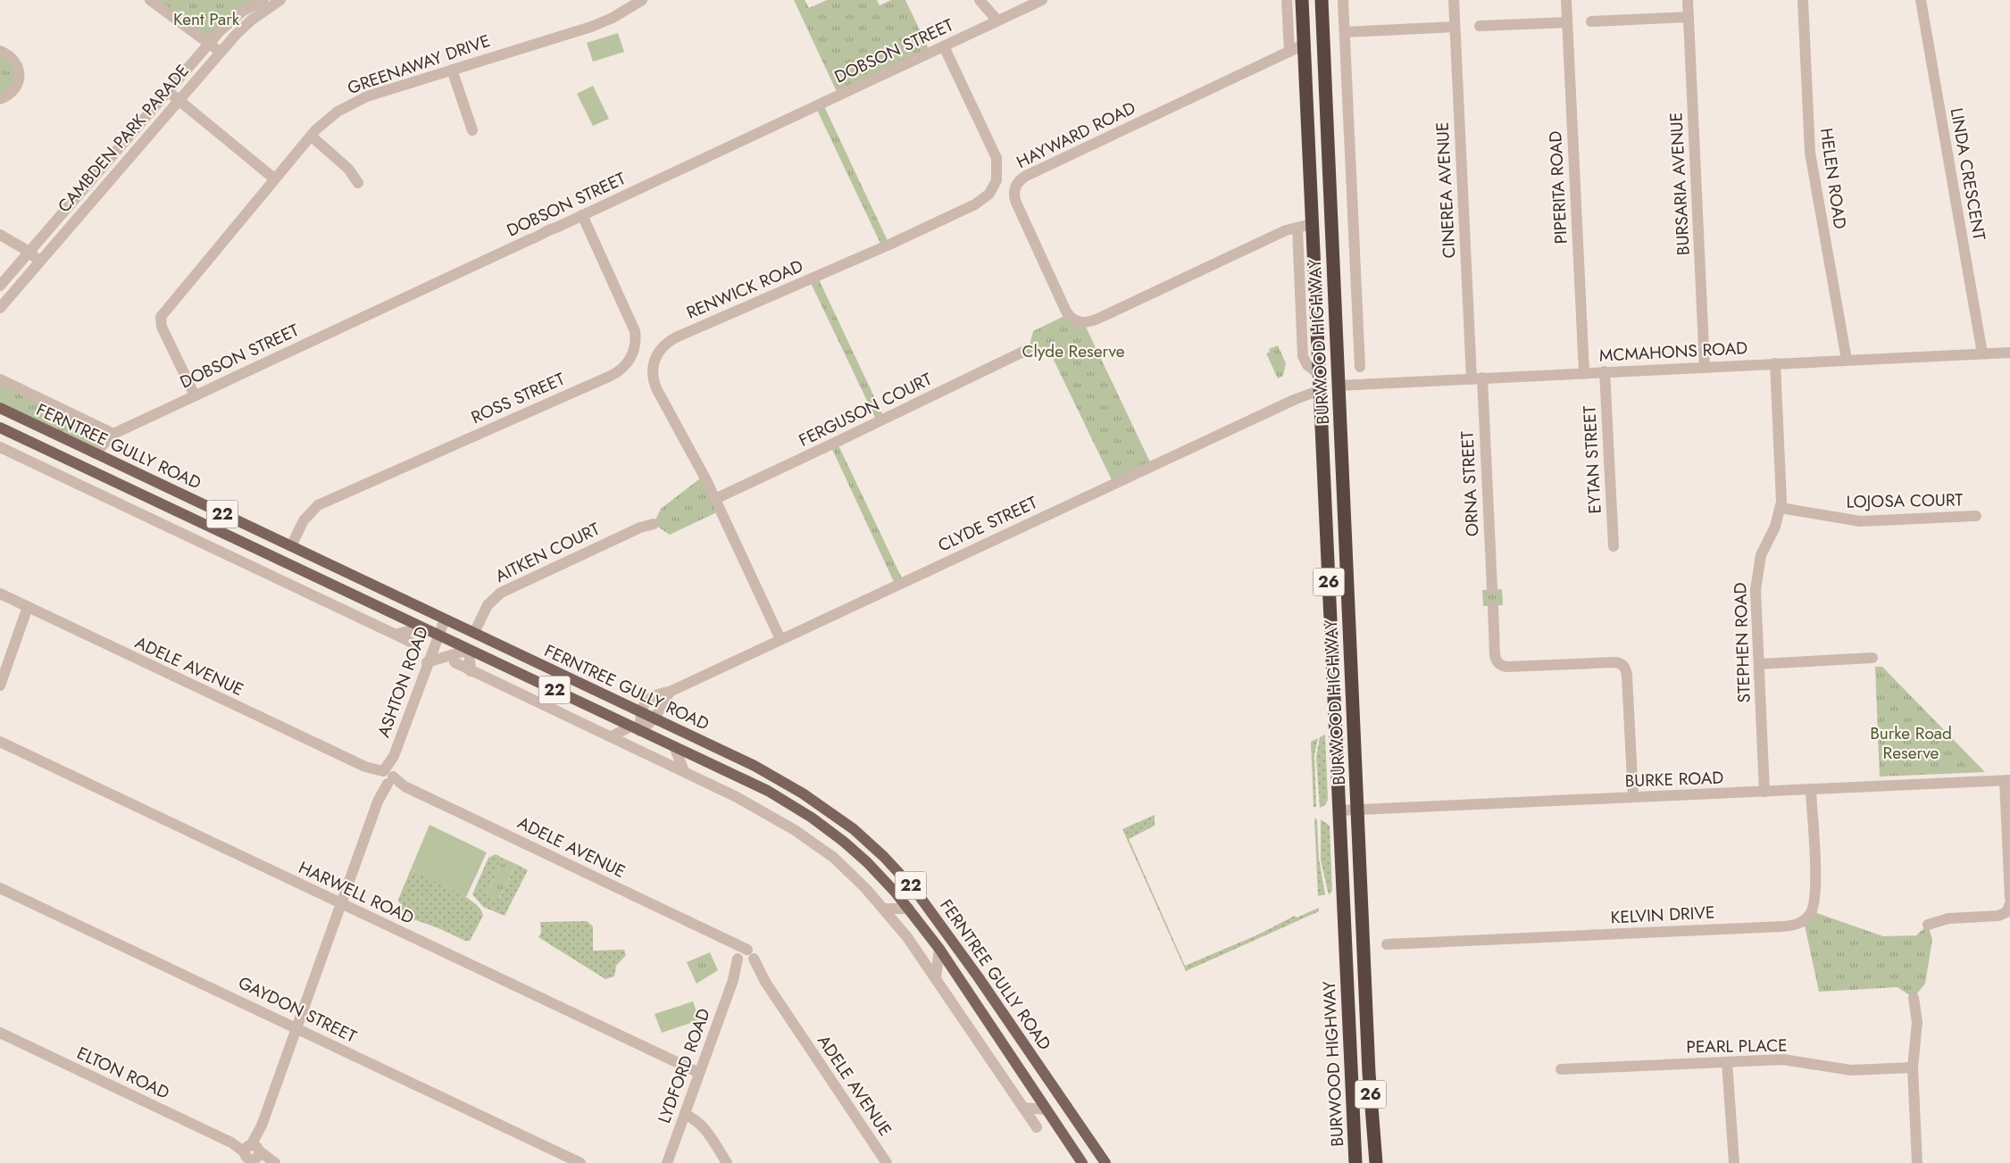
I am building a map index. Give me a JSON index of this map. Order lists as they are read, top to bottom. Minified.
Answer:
{"streets":{"highway":["BURWOOD HIGHWAY","26"],"main road":["FERNTREE GULLY ROAD","22"],"street":["DOBSON STREET","GREENAWAY DRIVE","HAYWARD ROAD","CAMBDEN PARK PARADE","LINDA CRESCENT","HELEN ROAD","BURSARIA AVENUE","PIPERITA ROAD","CINEREA AVENUE","RENWICK ROAD","MCMAHONS ROAD","ROSS STREET","FERGUSON COURT","EYTAN STREET","ORNA STREET","LOJOSA COURT","CLYDE STREET","AITKEN COURT","STEPHEN ROAD","ADELE AVENUE","ASHTON ROAD","BURKE ROAD","HARWELL ROAD","KELVIN DRIVE","GAYDON STREET","PEARL PLACE","LYDFORD ROAD","ELTON ROAD"]},"crossings":[["DOBSON STREET","GREENAWAY DRIVE"],["DOBSON STREET","RENWICK ROAD"],["DOBSON STREET","ROSS STREET"],["DOBSON STREET","FERNTREE GULLY ROAD"],["HAYWARD ROAD","BURWOOD HIGHWAY"],["LINDA CRESCENT","MCMAHONS ROAD"],["HELEN ROAD","MCMAHONS ROAD"],["BURSARIA AVENUE","MCMAHONS ROAD"],["PIPERITA ROAD","MCMAHONS ROAD"],["CINEREA AVENUE","MCMAHONS ROAD"],["CINEREA AVENUE","ORNA STREET"],["RENWICK ROAD","FERGUSON COURT"],["RENWICK ROAD","CLYDE STREET"],["BURWOOD HIGHWAY","MCMAHONS ROAD"],["BURWOOD HIGHWAY","CLYDE STREET"],["BURWOOD HIGHWAY","BURKE ROAD"],["MCMAHONS ROAD","EYTAN STREET"],["MCMAHONS ROAD","ORNA STREET"],["MCMAHONS ROAD","STEPHEN ROAD"],["ROSS STREET","FERNTREE GULLY ROAD"],["FERNTREE GULLY ROAD","CLYDE STREET"],["FERNTREE GULLY ROAD","AITKEN COURT"],["FERNTREE GULLY ROAD","ASHTON ROAD"],["LOJOSA COURT","STEPHEN ROAD"],["STEPHEN ROAD","BURKE ROAD"],["ADELE AVENUE","ASHTON ROAD"],["ADELE AVENUE","LYDFORD ROAD"],["ASHTON ROAD","HARWELL ROAD"],["ASHTON ROAD","GAYDON STREET"],["ASHTON ROAD","ELTON ROAD"],["BURKE ROAD","KELVIN DRIVE"],["HARWELL ROAD","LYDFORD ROAD"]],"parks":["Kent Park","Clyde Reserve","Burke Road Reserve"]}
